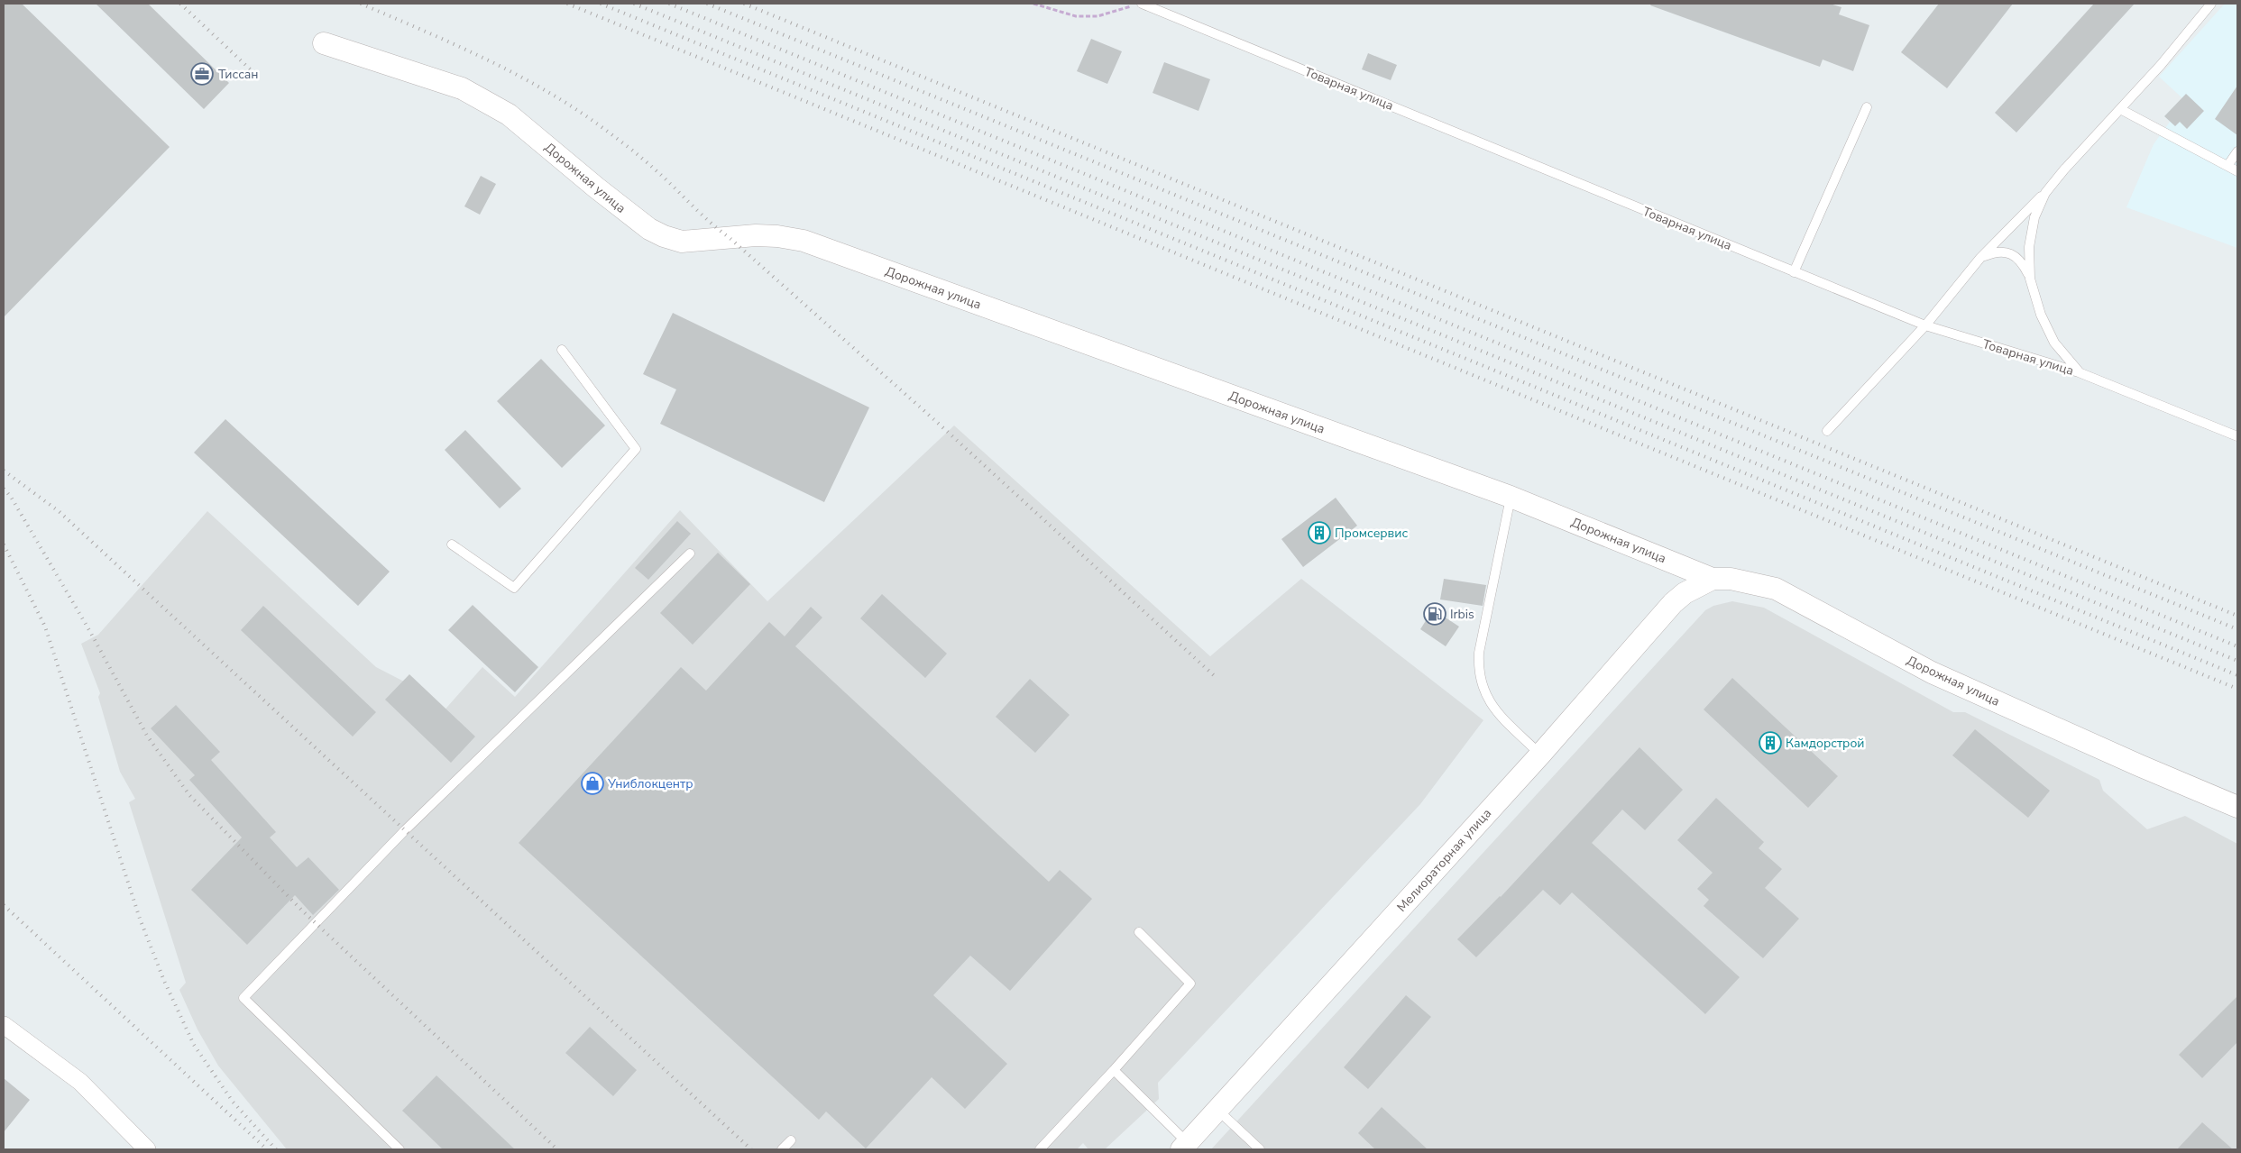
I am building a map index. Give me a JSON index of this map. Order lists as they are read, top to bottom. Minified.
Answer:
{"streets":{"street":["Дорожная улица","Мелиораторная улица"],"lane":["Товарная улица"]},"crossings":[["Дорожная улица","Мелиораторная улица"]],"places":{"office":["Тиссан"],"building":["Промсервис","Камдорстрой"],"fuel station":["Irbis"],"shop":["Униблокцентр"]}}
